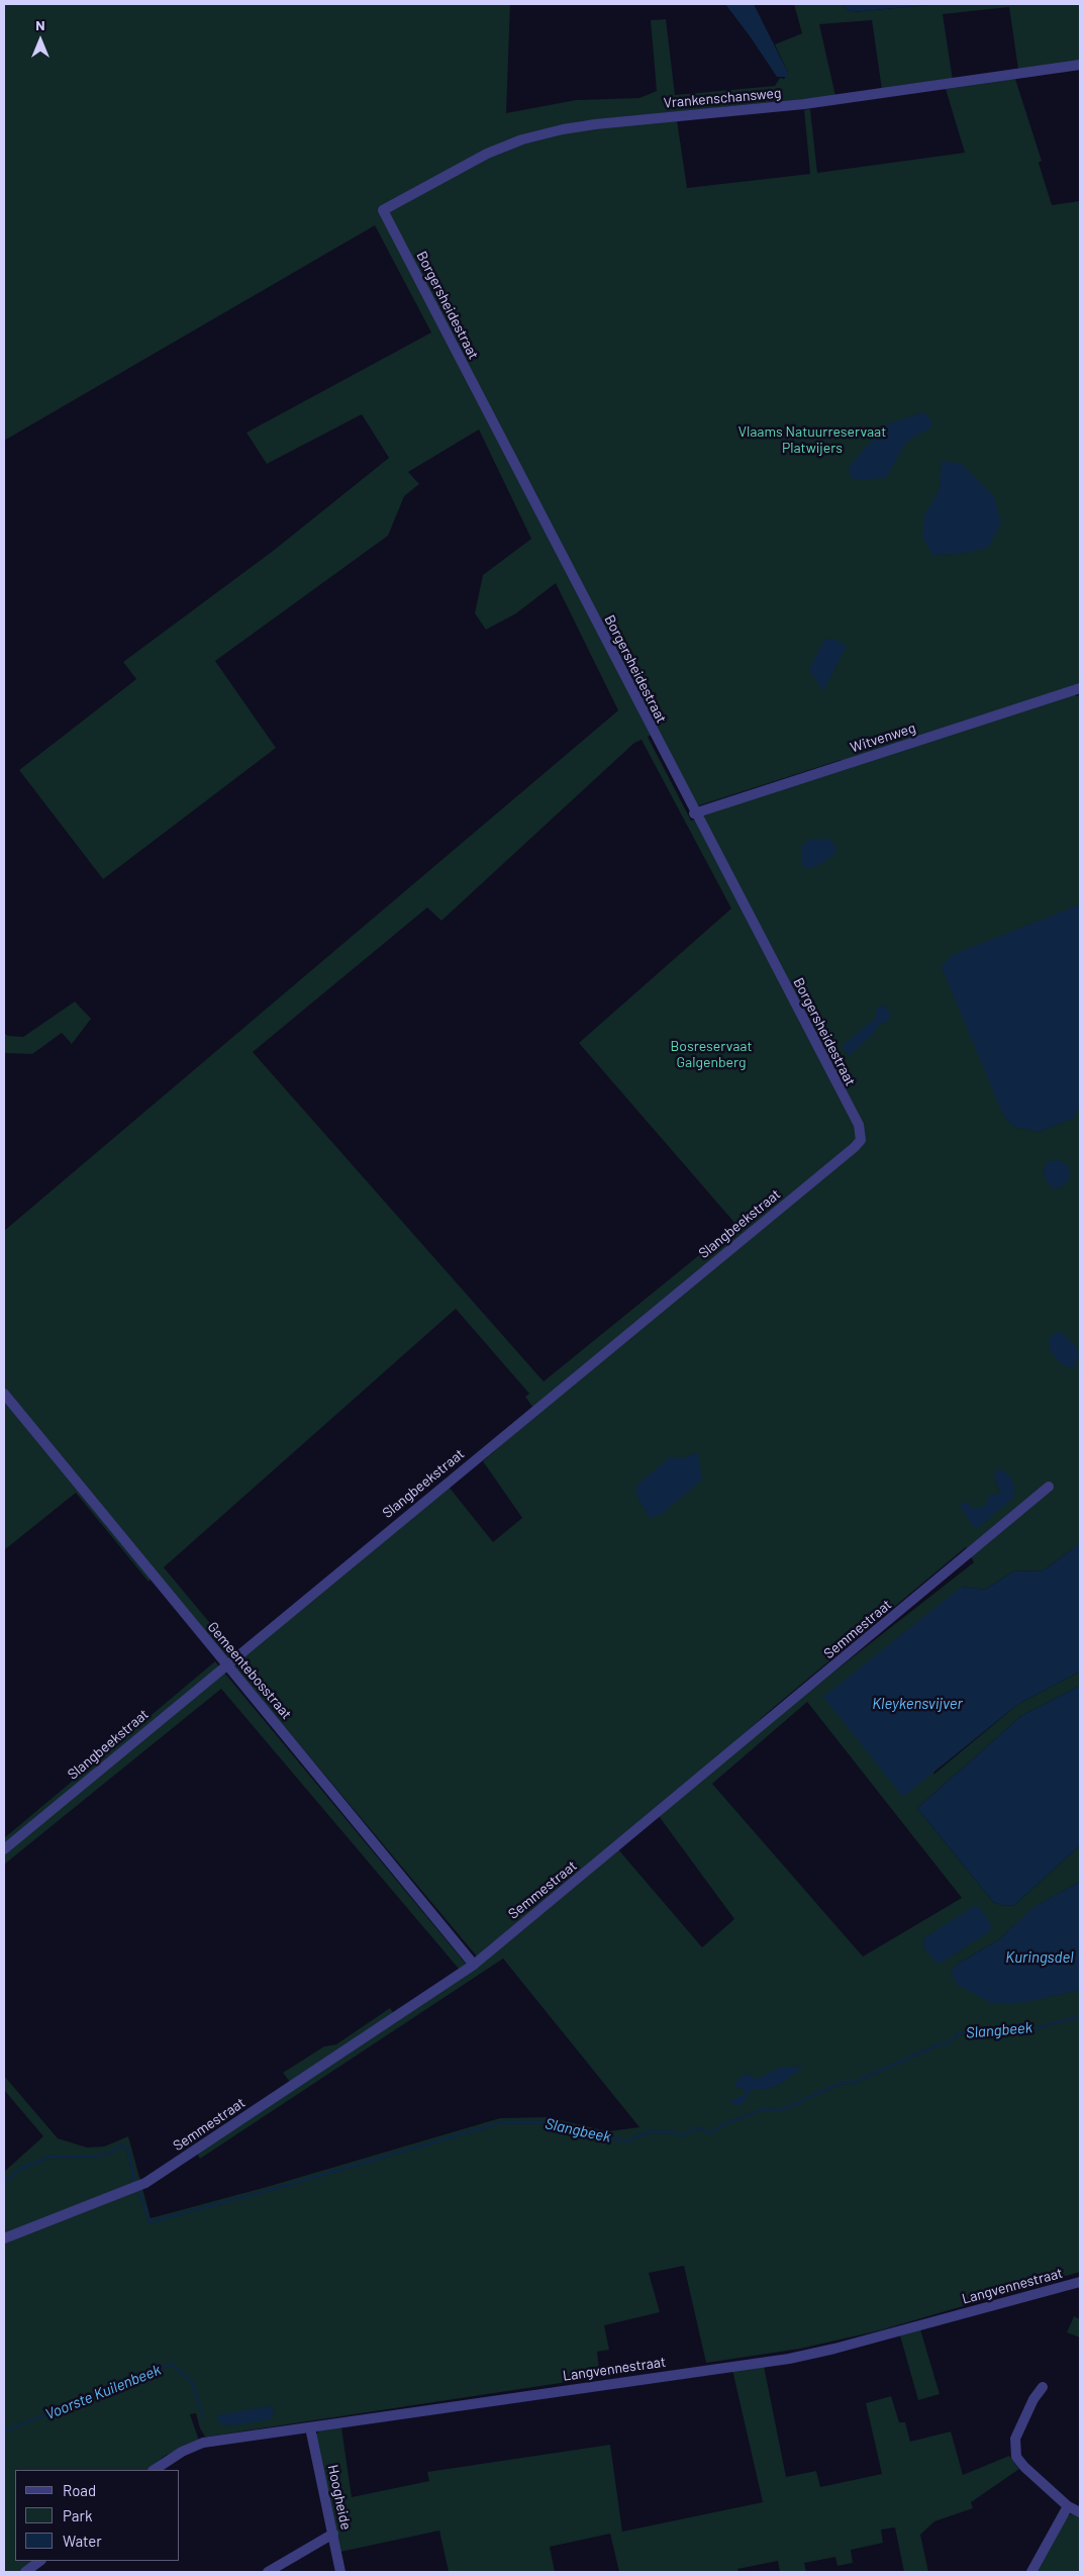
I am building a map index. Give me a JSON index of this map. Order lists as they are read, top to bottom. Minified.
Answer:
{"streets":{"street":["Vrankenschansweg","Borgersheidestraat","Witvenweg","Slangbeekstraat","Semmestraat","Gemeentebosstraat","Langvennestraat","Hoogheide"]},"crossings":[["Vrankenschansweg","Borgersheidestraat"],["Borgersheidestraat","Witvenweg"],["Borgersheidestraat","Slangbeekstraat"],["Slangbeekstraat","Gemeentebosstraat"],["Semmestraat","Gemeentebosstraat"],["Langvennestraat","Hoogheide"]],"water":["Kleykensvijver","Kuringsdel","Slangbeek","Voorste Kuilenbeek"],"parks":["Vlaams Natuurreservaat Platwijers","Bosreservaat Galgenberg"],"legend":["Road","Park","Water"],"north":"top"}
